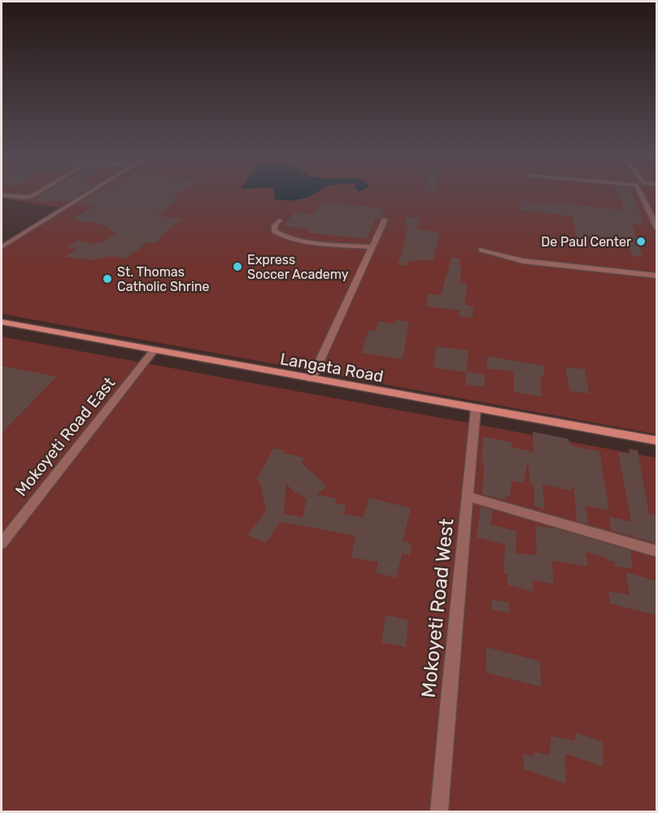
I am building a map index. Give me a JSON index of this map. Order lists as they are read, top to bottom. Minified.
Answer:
{"streets":{"main road":["Langata Road"],"street":["Mokoyeti Road East","Mokoyeti Road West"]},"crossings":[["Langata Road","Mokoyeti Road East"],["Langata Road","Mokoyeti Road West"]],"places":["De Paul Center","Express Soccer Academy","St. Thomas Catholic Shrine"]}
